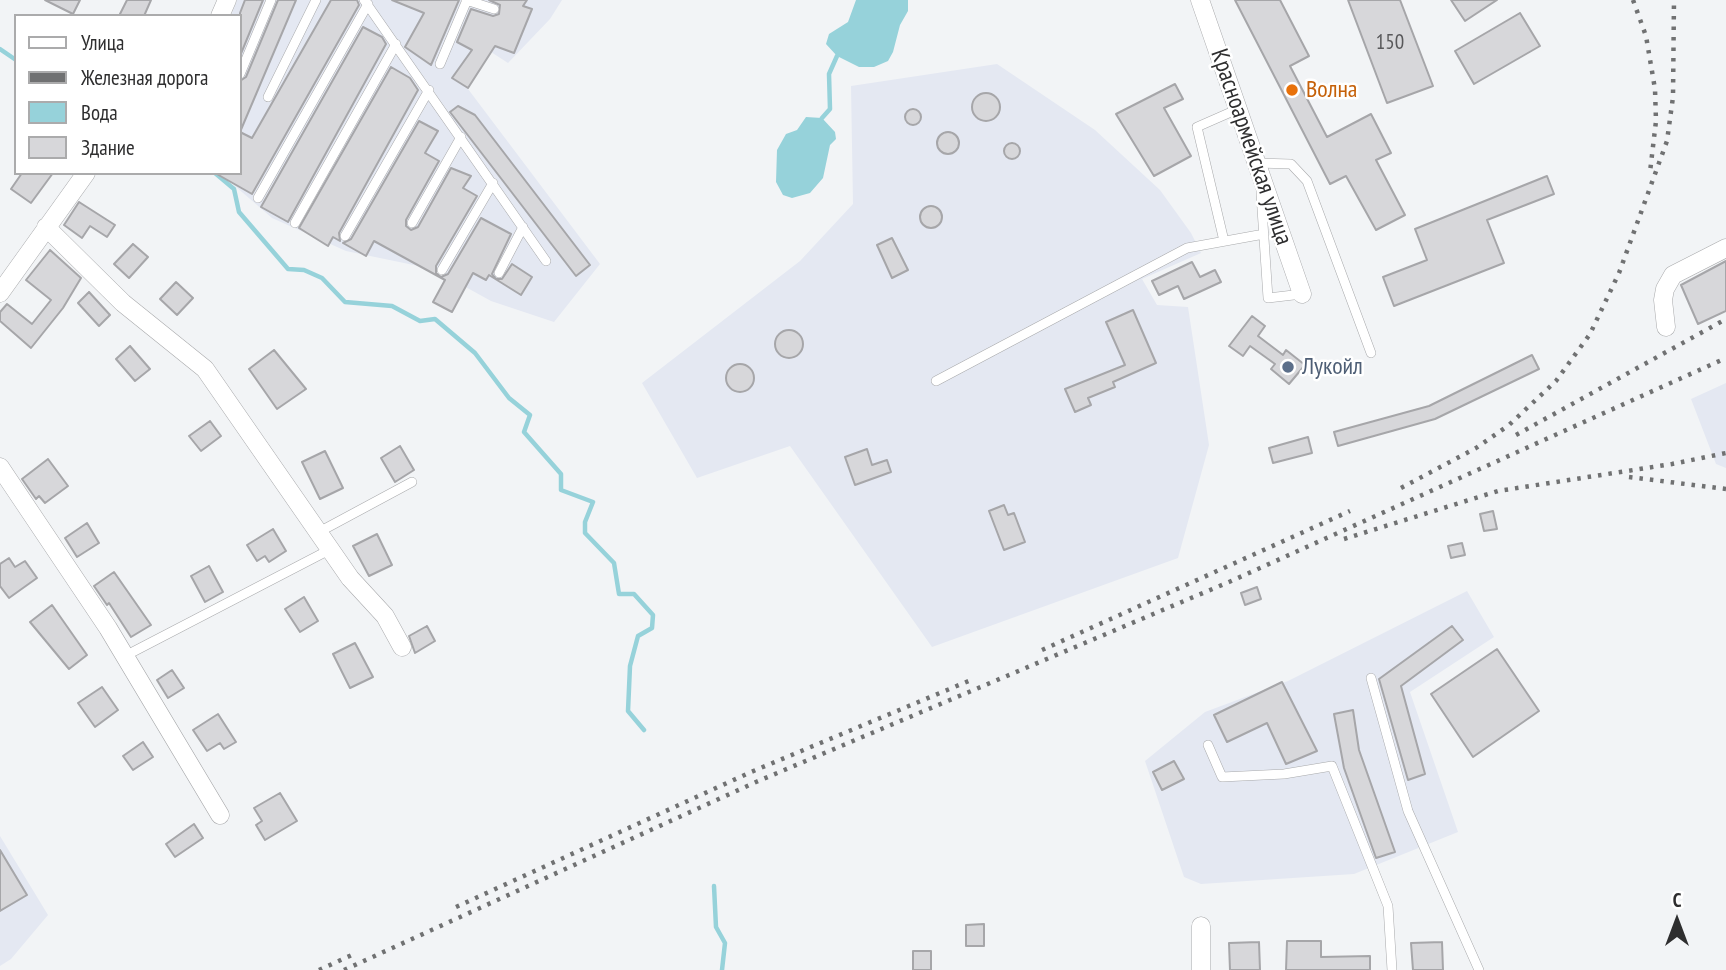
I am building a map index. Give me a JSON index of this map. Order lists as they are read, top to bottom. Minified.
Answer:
{"streets":{"street":["Красноармейская улица"]},"places":["Волна","Лукойл"],"house_numbers":["150"],"legend":["Улица","Железная дорога","Вода","Здание"],"north":"top"}
